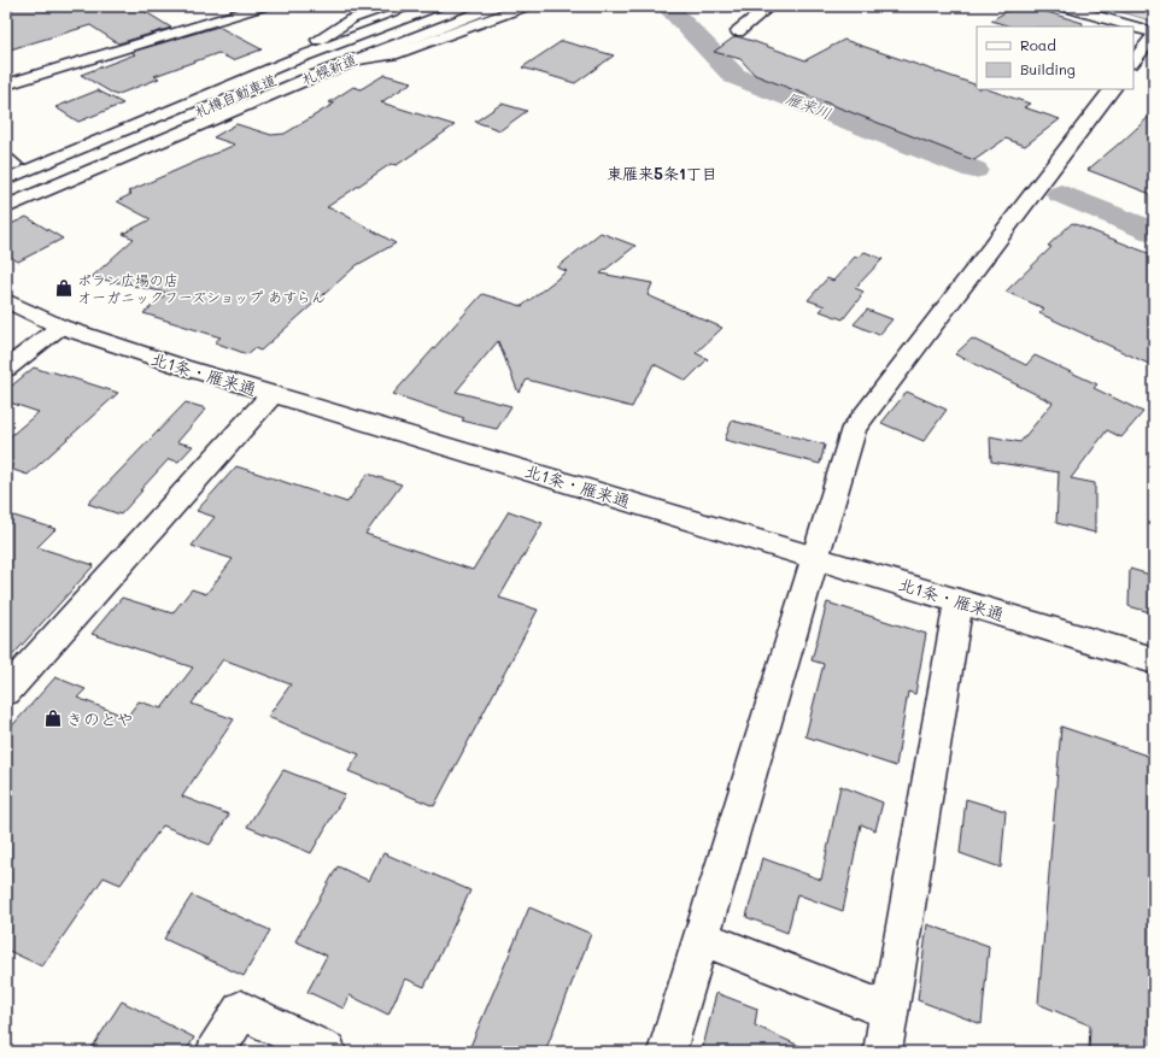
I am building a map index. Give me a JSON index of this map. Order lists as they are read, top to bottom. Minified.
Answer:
{"streets":{"main road":["札幌新道","札樽自動車道","北1条・雁来通"]},"crossings":[["札幌新道","札樽自動車道"]],"districts":["東雁来5条1丁目"],"water":["雁来川"],"places":{"shop":["ポラン広場の店 オーガニックフーズショップ あすらん","きのとや"]},"legend":["Road","Building"]}
